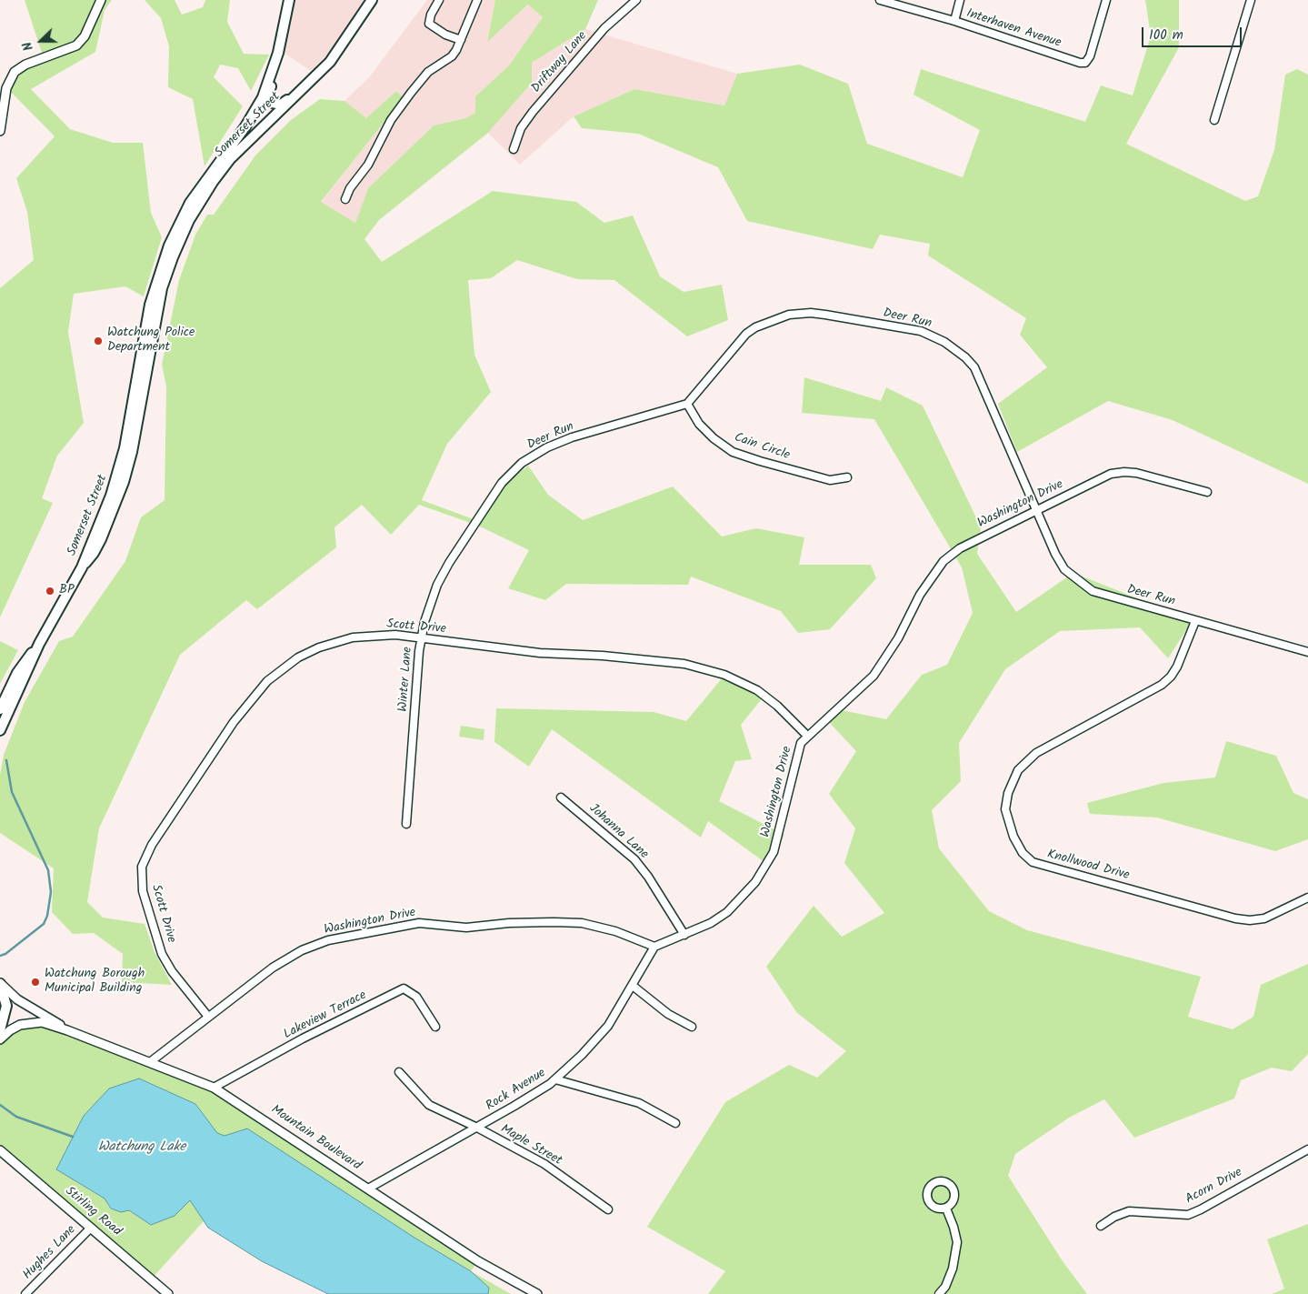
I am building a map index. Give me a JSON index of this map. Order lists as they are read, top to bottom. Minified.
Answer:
{"streets":{"main road":["Somerset Street"],"street":["Interhaven Avenue","Driftway Lane","Deer Run","Cain Circle","Washington Drive","Scott Drive","Winter Lane","Johanna Lane","Knollwood Drive","Lakeview Terrace","Rock Avenue","Mountain Boulevard","Maple Street","Acorn Drive","Stirling Road","Hughes Lane"]},"crossings":[["Deer Run","Cain Circle"],["Deer Run","Washington Drive"],["Deer Run","Winter Lane"],["Deer Run","Knollwood Drive"],["Washington Drive","Scott Drive"],["Washington Drive","Johanna Lane"],["Washington Drive","Rock Avenue"],["Washington Drive","Mountain Boulevard"],["Scott Drive","Winter Lane"],["Lakeview Terrace","Mountain Boulevard"],["Rock Avenue","Mountain Boulevard"],["Rock Avenue","Maple Street"],["Stirling Road","Hughes Lane"]],"water":["Watchung Lake"],"places":["Watchung Police Department","BP","Watchung Borough Municipal Building"],"scale_bar":"100 m","north":"left"}
